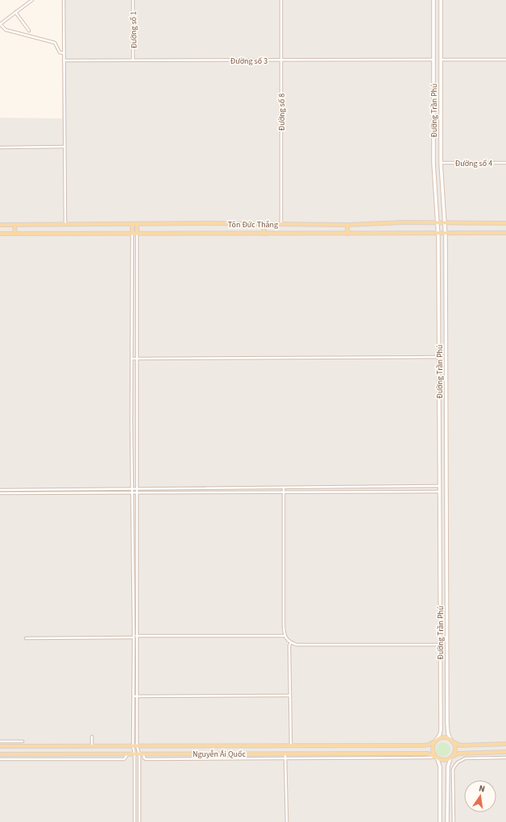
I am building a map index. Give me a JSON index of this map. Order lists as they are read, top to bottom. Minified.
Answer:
{"streets":{"main road":["Đường Trần Phú","Tôn Đức Thắng","Nguyễn Ái Quốc"],"street":["Đường số 1","Đường số 3","Đường số 8","Đường số 4"]},"crossings":[["Đường số 1","Đường số 3"],["Đường số 3","Đường Trần Phú"],["Đường số 3","Đường số 8"],["Đường Trần Phú","Đường số 4"],["Đường Trần Phú","Tôn Đức Thắng"],["Đường Trần Phú","Nguyễn Ái Quốc"],["Đường số 8","Tôn Đức Thắng"]],"north":"top"}
